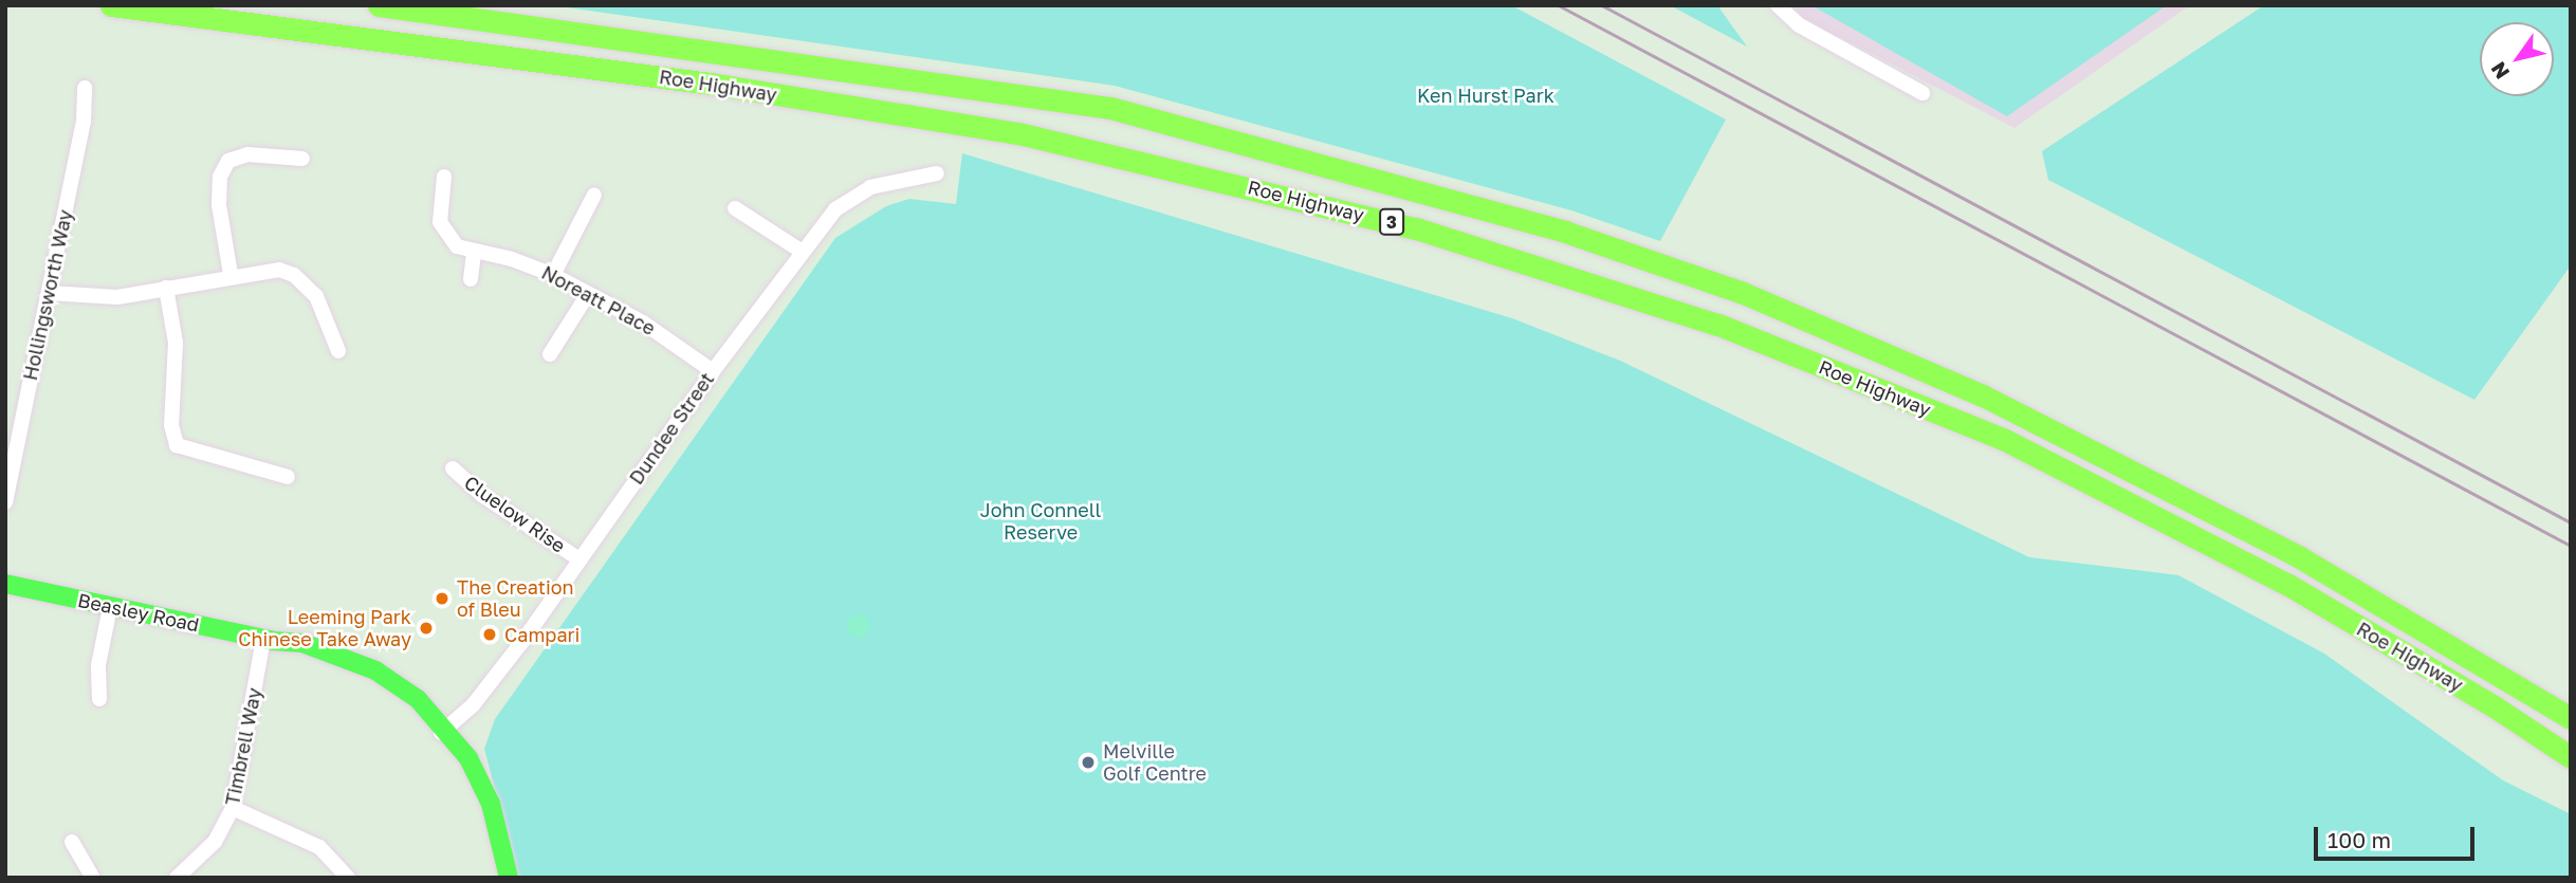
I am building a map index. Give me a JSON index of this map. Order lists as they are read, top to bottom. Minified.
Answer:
{"streets":{"highway":["Roe Highway","3"],"main road":["Beasley Road"],"street":["Hollingsworth Way","Noreatt Place","Dundee Street","Cluelow Rise","Timbrell Way"]},"crossings":[["Noreatt Place","Dundee Street"],["Dundee Street","Cluelow Rise"],["Dundee Street","Beasley Road"],["Beasley Road","Timbrell Way"]],"parks":["Ken Hurst Park","John Connell Reserve"],"places":["The Creation of Bleu","Leeming Park Chinese Take Away","Campari","Melville Golf Centre"],"scale_bar":"100 m","north":"bottom left"}
